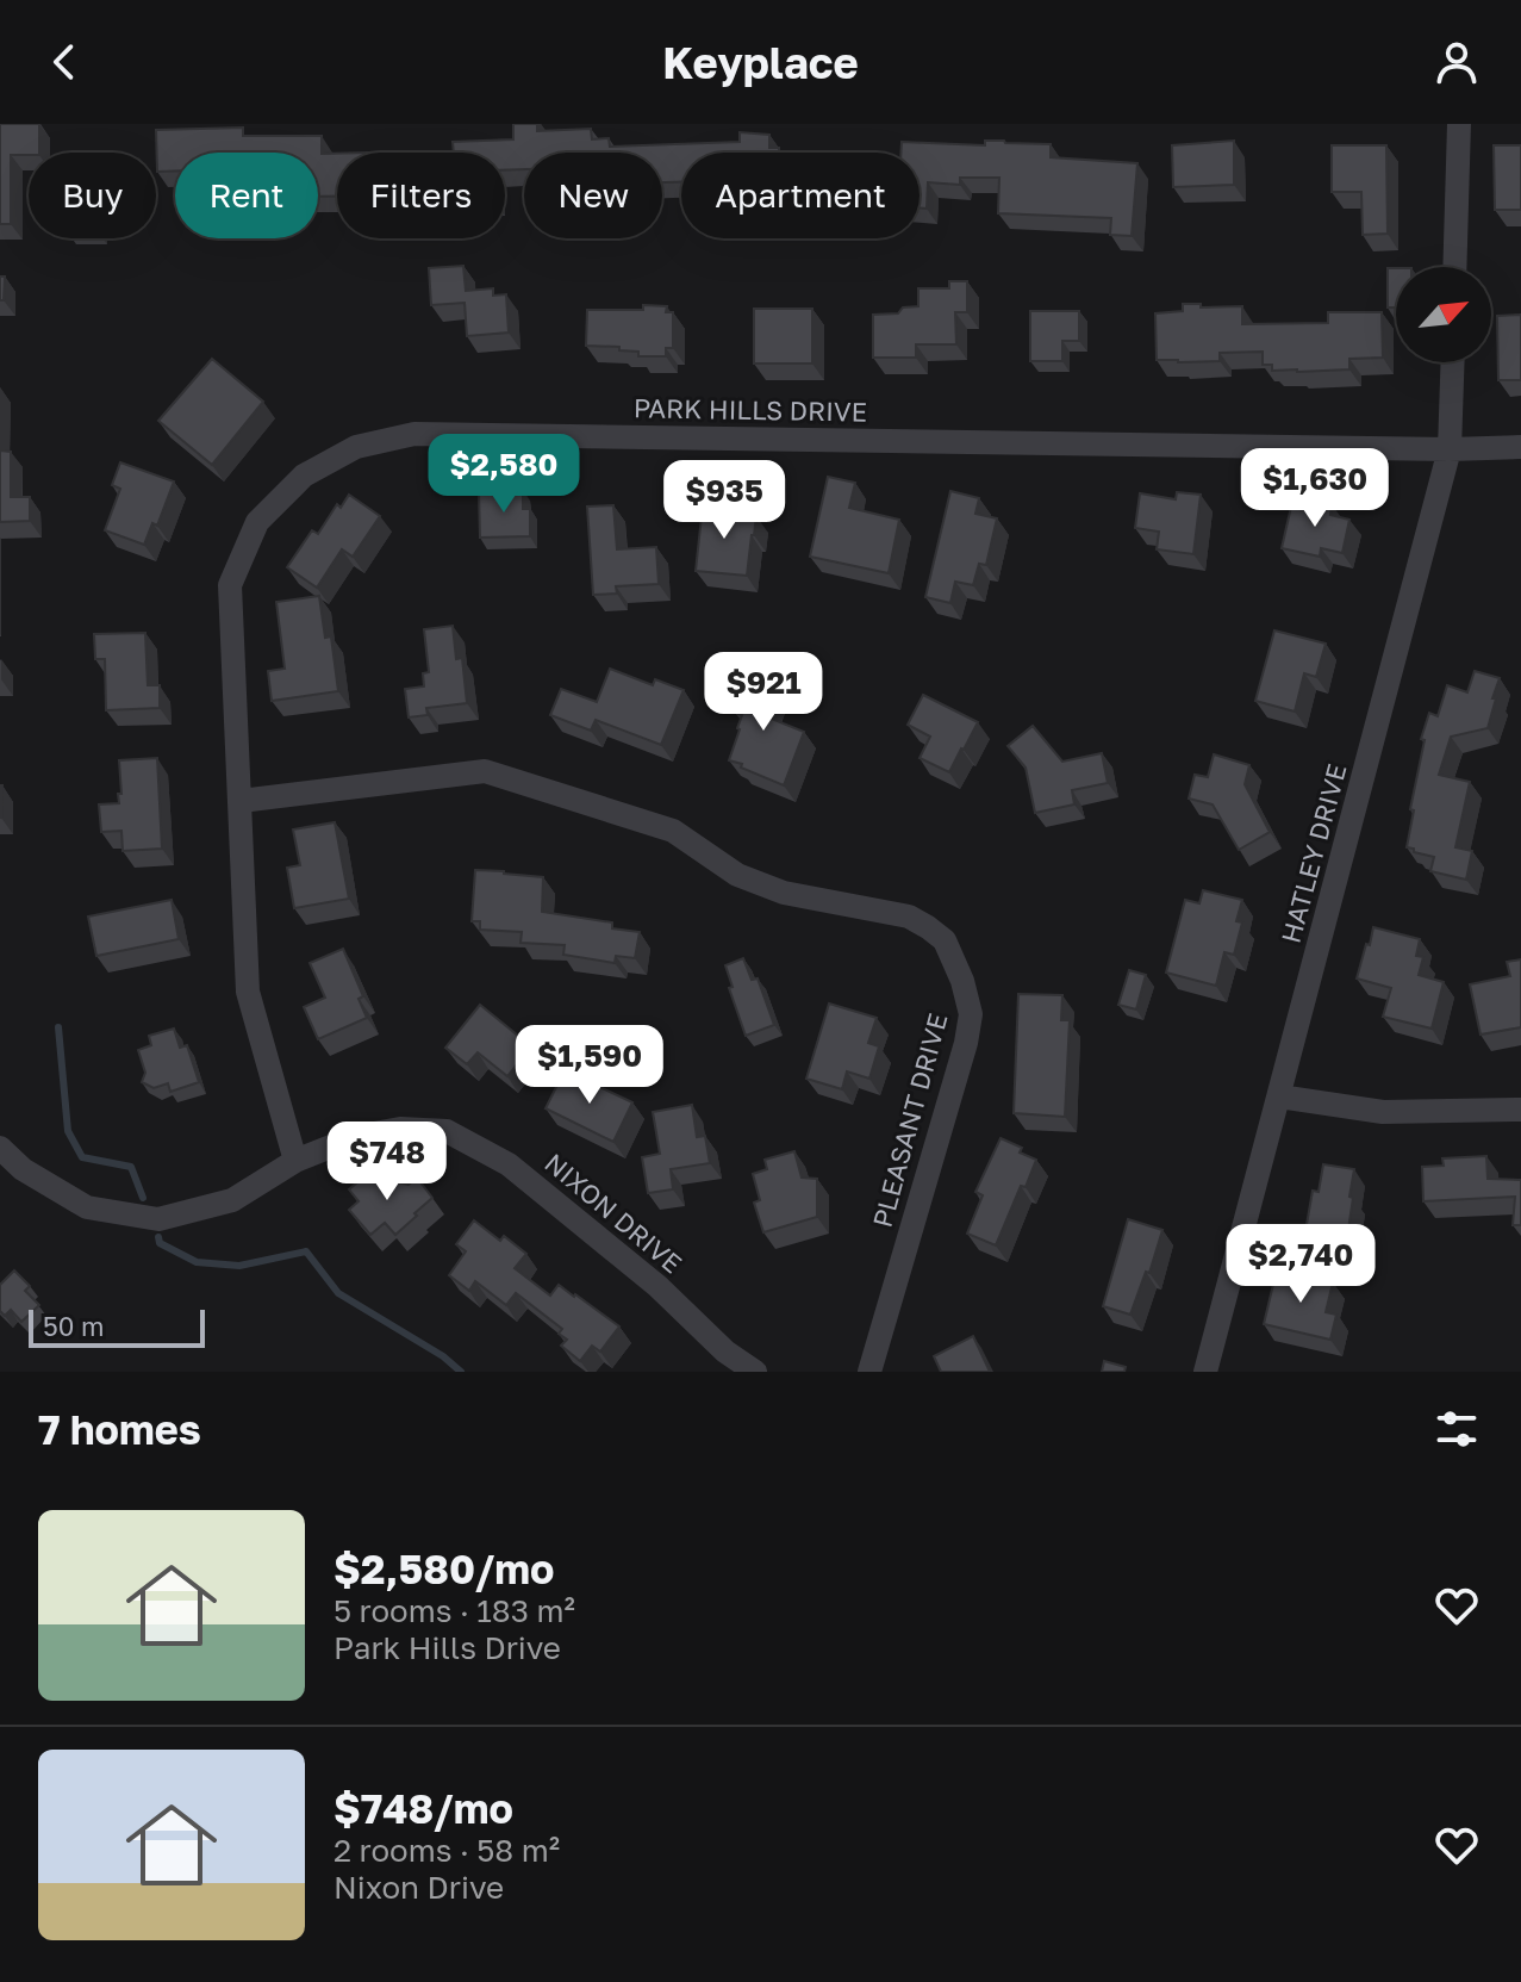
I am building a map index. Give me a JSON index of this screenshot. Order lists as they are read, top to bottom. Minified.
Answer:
{"streets":{"street":["PARK HILLS DRIVE","HATLEY DRIVE","PLEASANT DRIVE","NIXON DRIVE"]},"crossings":[["PARK HILLS DRIVE","HATLEY DRIVE"],["PARK HILLS DRIVE","PLEASANT DRIVE"],["PARK HILLS DRIVE","NIXON DRIVE"]],"scale_bar":"50 m","north":"top right","page":{"header":"Keyplace","chip":["Buy","Rent","Filters","New","Apartment"],"price":["$2,580","$1,630","$935","$921","$1,590","$748","$2,740"],"scale":"50 m","heading":"7 homes","list":[{"name":"$2,580/mo","note":"5 rooms · 183 m² · Park Hills Drive"},{"name":"$748/mo","note":"2 rooms · 58 m² · Nixon Drive"}]}}
